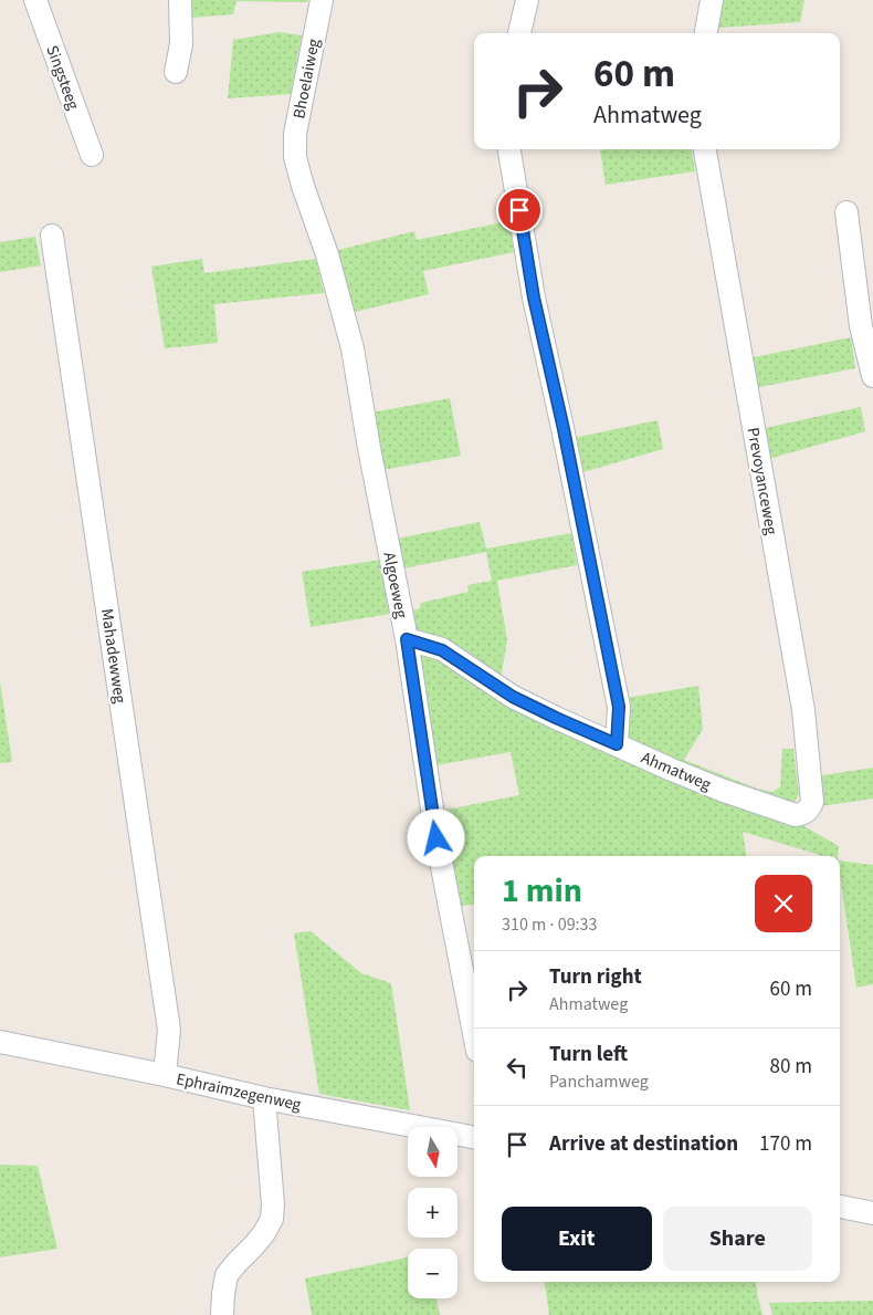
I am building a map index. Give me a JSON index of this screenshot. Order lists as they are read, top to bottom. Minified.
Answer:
{"streets":{"street":["Singsteeg","Bhoelaiweg","Prevoyanceweg","Algoeweg","Mahadewweg","Ahmatweg","Ephraimzegenweg"]},"crossings":[["Bhoelaiweg","Algoeweg"],["Prevoyanceweg","Ahmatweg"],["Algoeweg","Ahmatweg"],["Mahadewweg","Ephraimzegenweg"]],"north":"bottom","page":{"turn":["60 m","Ahmatweg"],"heading":["1 min","310 m · 09:33"],"list":[{"name":"Turn right","note":"Ahmatweg","value":"60 m"},{"name":"Turn left","note":"Panchamweg","value":"80 m"},{"name":"Arrive at destination","value":"170 m"}],"map_buttons":["+","−"],"buttons":["Exit","Share"]}}
